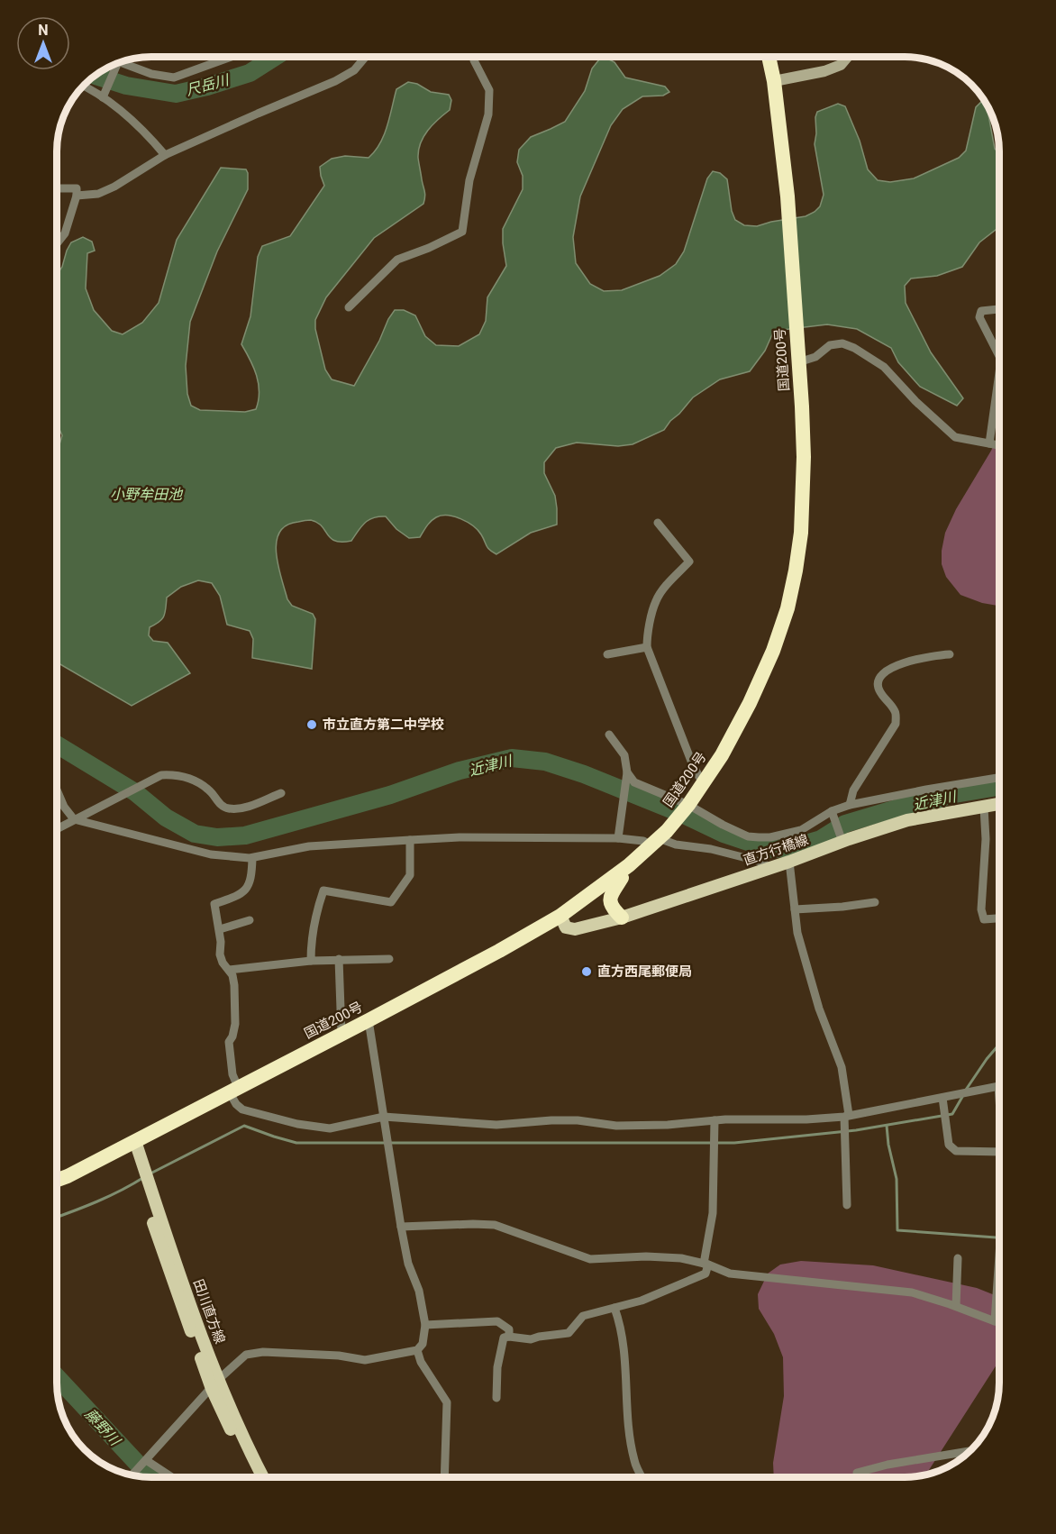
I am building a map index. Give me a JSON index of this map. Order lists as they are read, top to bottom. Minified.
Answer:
{"streets":{"highway":["国道200号"],"main road":["直方行橋線","田川直方線"]},"crossings":[["国道200号","直方行橋線"],["国道200号","田川直方線"]],"water":["尺岳川","小野牟田池","近津川","藤野川"],"places":["市立直方第二中学校","直方西尾郵便局"],"north":"top"}
